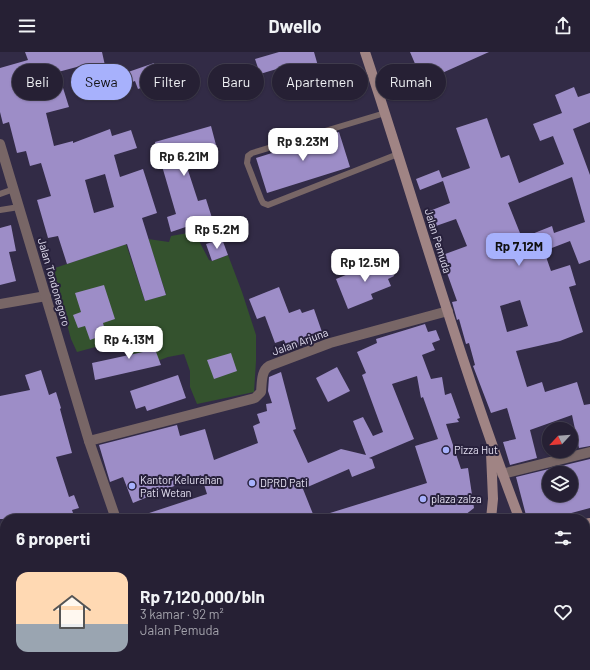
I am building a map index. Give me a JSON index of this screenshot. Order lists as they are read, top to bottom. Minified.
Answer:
{"streets":{"main road":["Jalan Pemuda"],"street":["Jalan Tondonegoro","Jalan Arjuna"]},"crossings":[["Jalan Pemuda","Jalan Arjuna"],["Jalan Tondonegoro","Jalan Arjuna"]],"places":["Pizza Hut","DPRD Pati","Kantor Kelurahan Pati Wetan","plaza zalza"],"north":"bottom left","page":{"header":"Dwello","chip":["Beli","Sewa","Filter","Baru","Apartemen","Rumah"],"price":["Rp 9.23M","Rp 6.21M","Rp 5.2M","Rp 7.12M","Rp 12.5M","Rp 4.13M"],"heading":"6 properti","list":[{"name":"Rp 7,120,000/bln","note":"3 kamar · 92 m² · Jalan Pemuda"}]}}
